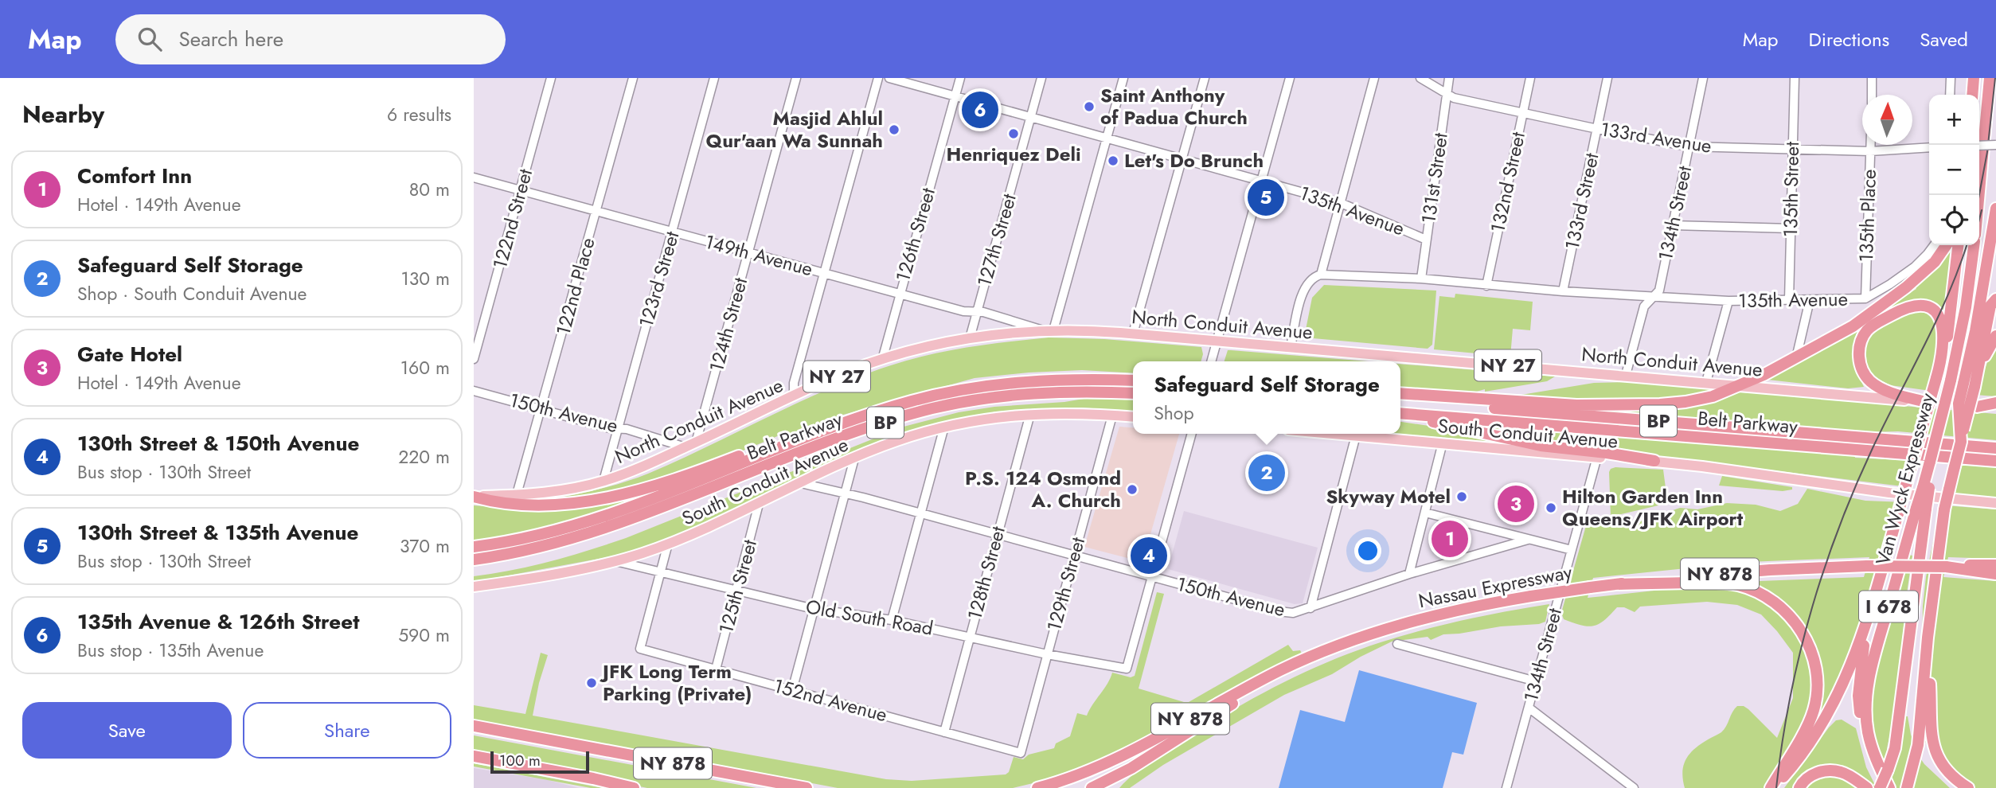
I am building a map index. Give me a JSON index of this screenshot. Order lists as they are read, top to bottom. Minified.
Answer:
{"streets":{"highway":["BP","Belt Parkway","Van Wyck Expressway","NY 878","Nassau Expressway","I 678"],"main road":["North Conduit Avenue","NY 27","South Conduit Avenue"],"street":["133rd Avenue","131st Street","132nd Street","135th Street","133rd Street","135th Avenue","134th Street","135th Place","122nd Street","126th Street","127th Street","149th Avenue","123rd Street","122nd Place","124th Street","150th Avenue","128th Street","129th Street","125th Street","Old South Road","152nd Avenue"]},"crossings":[["133rd Avenue","131st Street"],["133rd Avenue","132nd Street"],["133rd Avenue","135th Street"],["133rd Avenue","133rd Street"],["133rd Avenue","134th Street"],["133rd Avenue","135th Place"],["131st Street","135th Avenue"],["132nd Street","135th Avenue"],["135th Street","135th Avenue"],["133rd Street","135th Avenue"],["135th Avenue","134th Street"],["135th Avenue","135th Place"],["135th Avenue","126th Street"],["135th Avenue","127th Street"],["134th Street","North Conduit Avenue"],["134th Street","South Conduit Avenue"],["122nd Street","149th Avenue"],["126th Street","149th Avenue"],["126th Street","North Conduit Avenue"],["127th Street","149th Avenue"],["127th Street","North Conduit Avenue"],["149th Avenue","123rd Street"],["149th Avenue","122nd Place"],["149th Avenue","124th Street"],["149th Avenue","North Conduit Avenue"],["123rd Street","North Conduit Avenue"],["123rd Street","150th Avenue"],["122nd Place","North Conduit Avenue"],["122nd Place","150th Avenue"],["124th Street","North Conduit Avenue"],["North Conduit Avenue","150th Avenue"],["150th Avenue","South Conduit Avenue"],["150th Avenue","128th Street"],["150th Avenue","129th Street"],["150th Avenue","Old South Road"],["South Conduit Avenue","128th Street"],["South Conduit Avenue","129th Street"],["South Conduit Avenue","125th Street"],["South Conduit Avenue","Old South Road"],["128th Street","Old South Road"],["128th Street","152nd Avenue"],["129th Street","Old South Road"],["129th Street","152nd Avenue"],["125th Street","Old South Road"],["125th Street","152nd Avenue"],["Old South Road","152nd Avenue"]],"places":["Saint Anthony of Padua Church","Masjid Ahlul Qur'aan Wa Sunnah","Henriquez Deli","Let's Do Brunch","P.S. 124 Osmond A. Church","Skyway Motel","Hilton Garden Inn Queens/JFK Airport","JFK Long Term Parking (Private)"],"scale_bar":"100 m","north":"top","page":{"header":"Map","search":"Search here","nav":["Map","Directions","Saved"],"heading":["Nearby","6 results"],"pins":["6","5","2","3","1","4"],"map_buttons":["+","−"],"list":[{"mark":"1","name":"Comfort Inn","note":"Hotel · 149th Avenue","value":"80 m"},{"mark":"2","name":"Safeguard Self Storage","note":"Shop · South Conduit Avenue","value":"130 m"},{"mark":"3","name":"Gate Hotel","note":"Hotel · 149th Avenue","value":"160 m"},{"mark":"4","name":"130th Street & 150th Avenue","note":"Bus stop · 130th Street","value":"220 m"},{"mark":"5","name":"130th Street & 135th Avenue","note":"Bus stop · 130th Street","value":"370 m"},{"mark":"6","name":"135th Avenue & 126th Street","note":"Bus stop · 135th Avenue","value":"590 m"}],"popup":["Safeguard Self Storage","Shop"],"buttons":["Save","Share"],"scale":"100 m"}}
